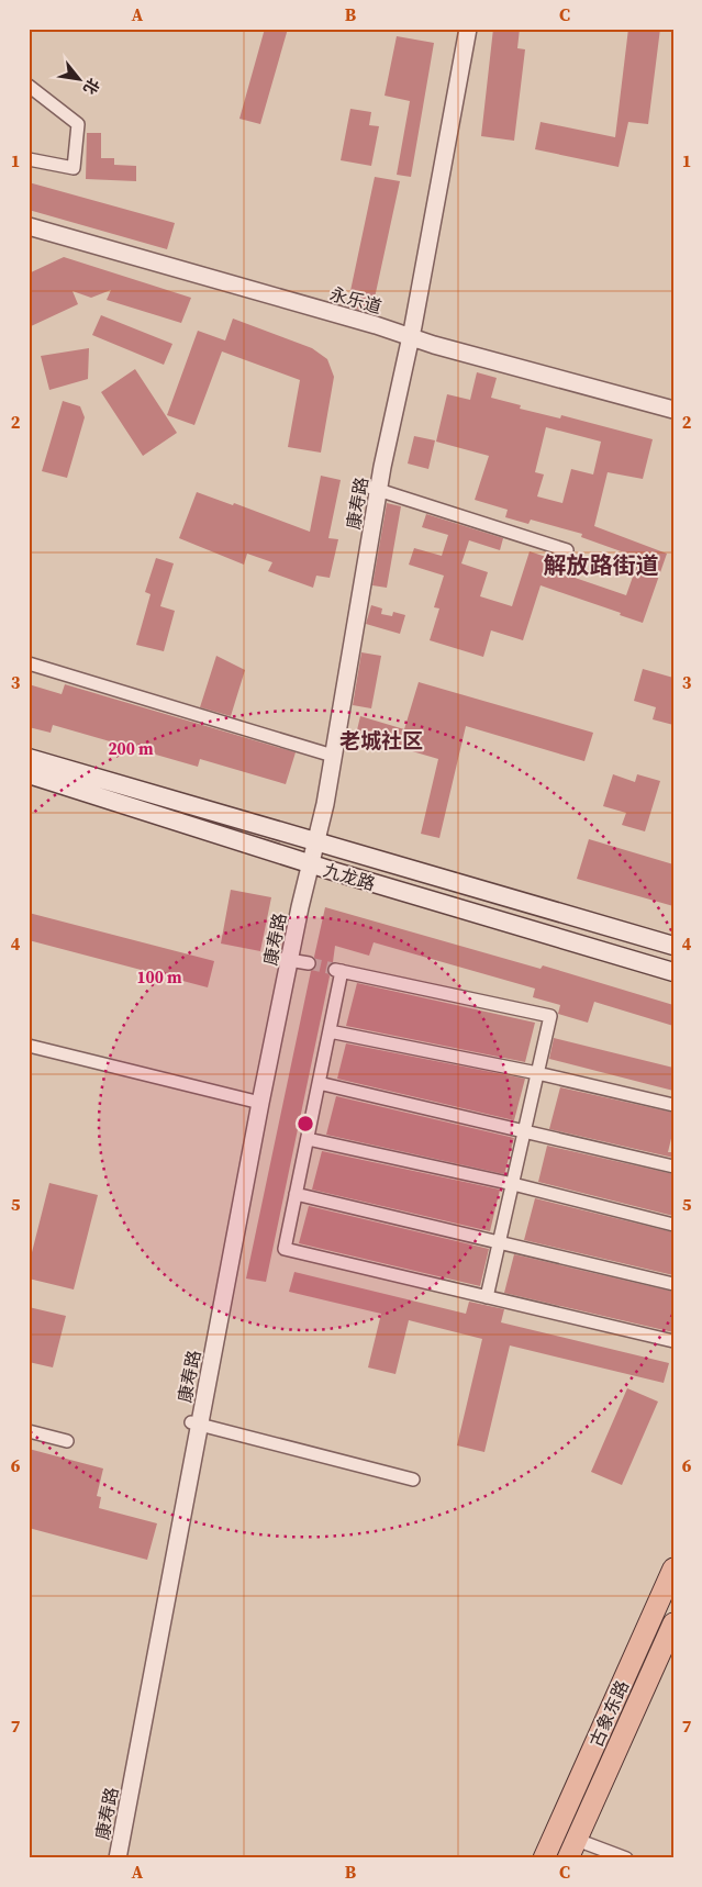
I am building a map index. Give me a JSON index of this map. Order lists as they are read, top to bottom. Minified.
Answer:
{"streets":{"main road":["九龙路","古象东路"],"street":["永乐道","康寿路"]},"crossings":[["永乐道","康寿路"],["康寿路","九龙路"]],"districts":["解放路街道","老城社区"],"north":"bottom right","grid":{"columns":["A","B","C"],"rows":["1","2","3","4","5","6","7"]},"rings":["200 m","100 m"]}
